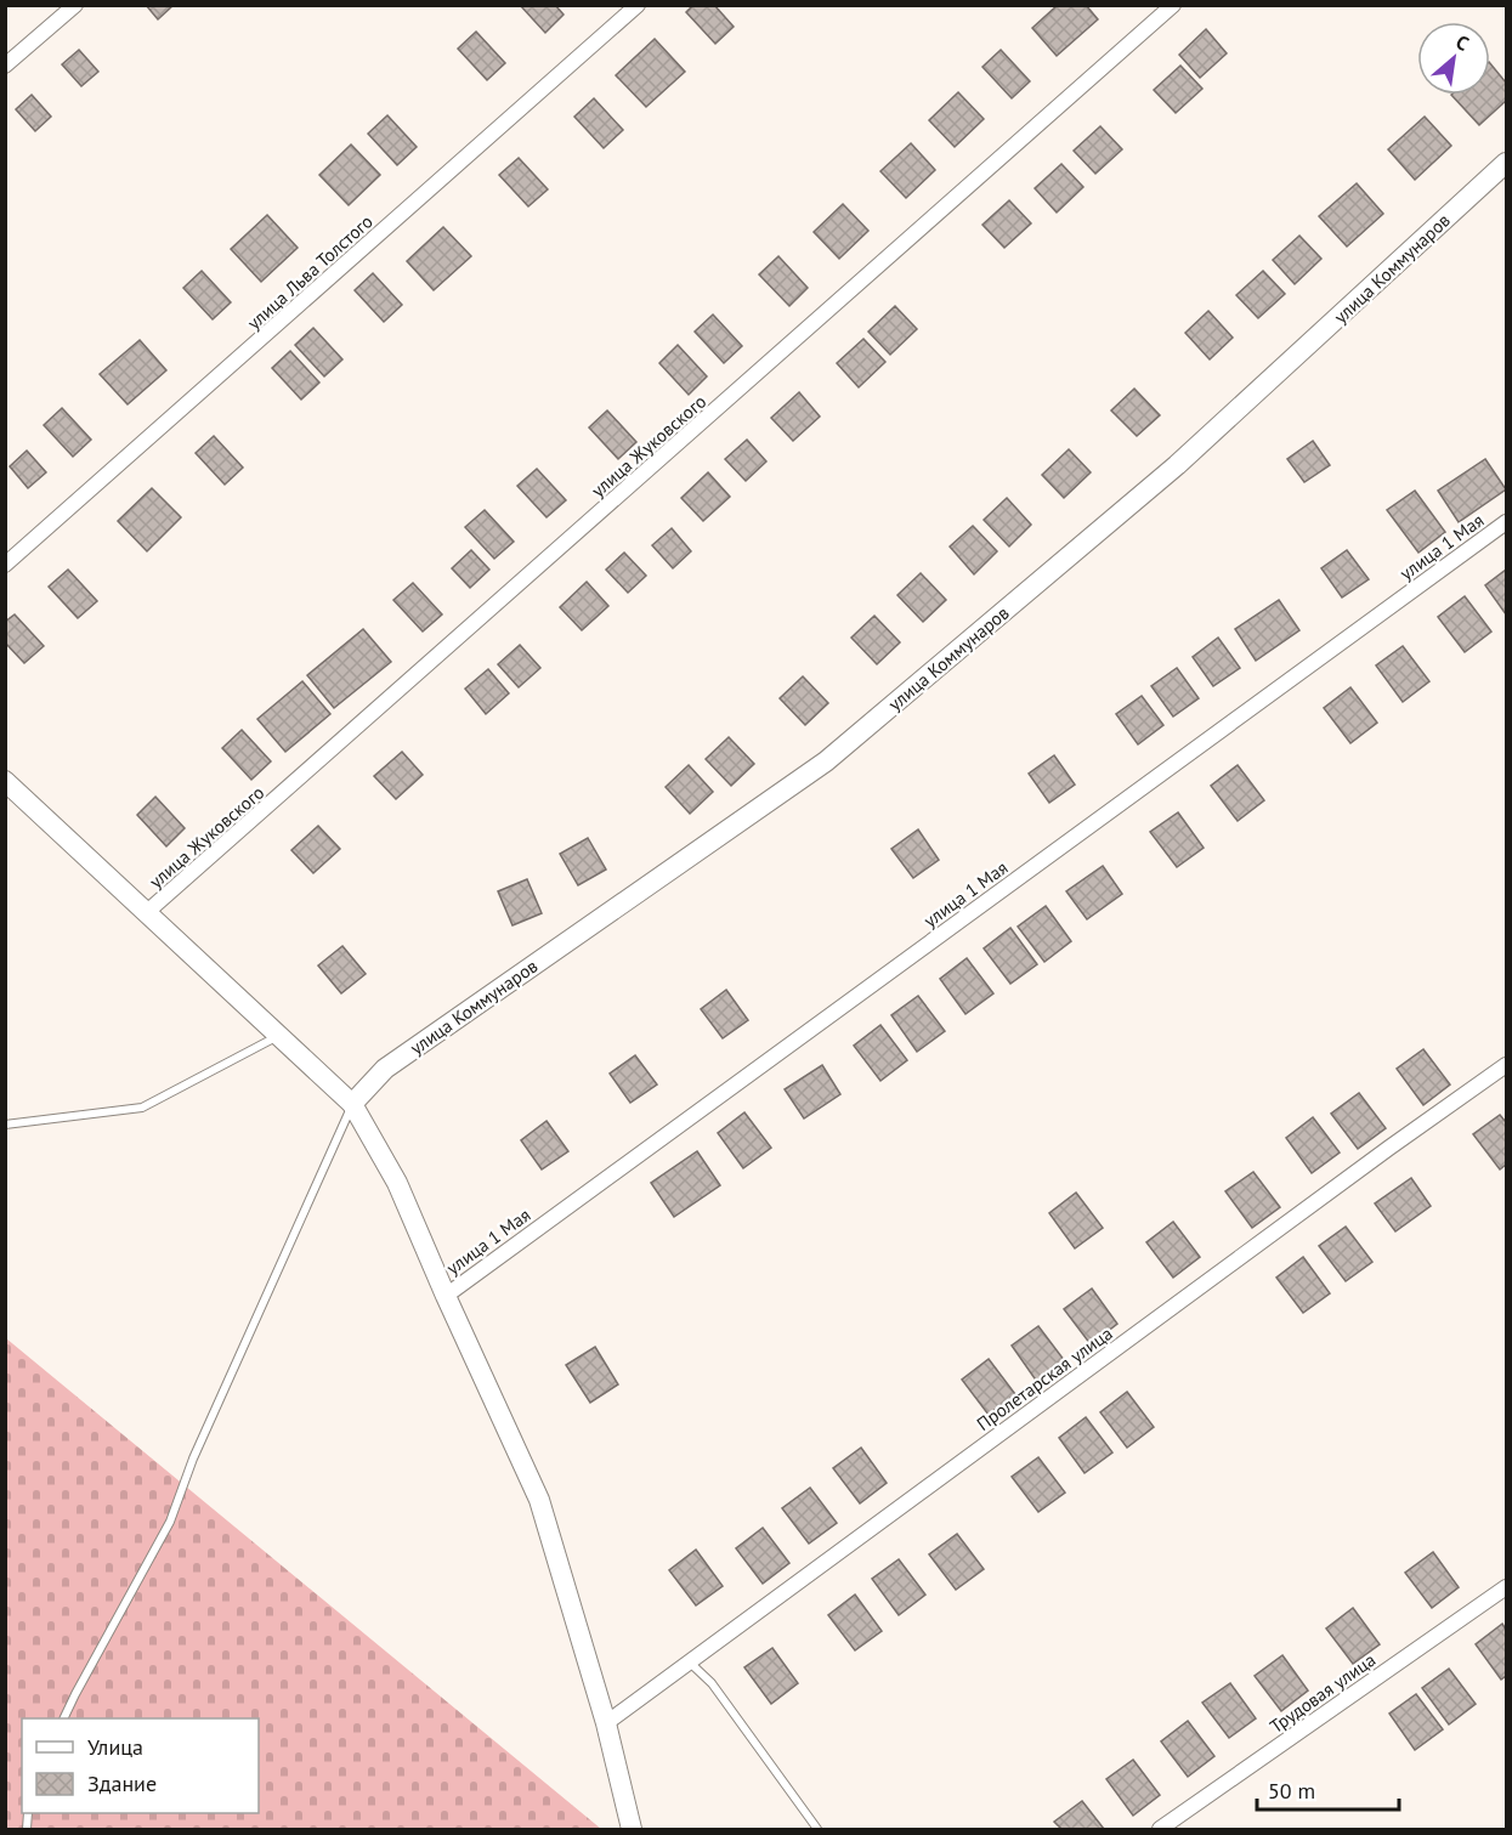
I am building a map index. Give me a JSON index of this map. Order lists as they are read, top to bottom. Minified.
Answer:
{"streets":{"main road":["улица Коммунаров"],"street":["улица Льва Толстого","улица Жуковского","улица 1 Мая","Пролетарская улица","Трудовая улица"]},"legend":["Улица","Здание"],"scale_bar":"50 m","north":"top right"}
